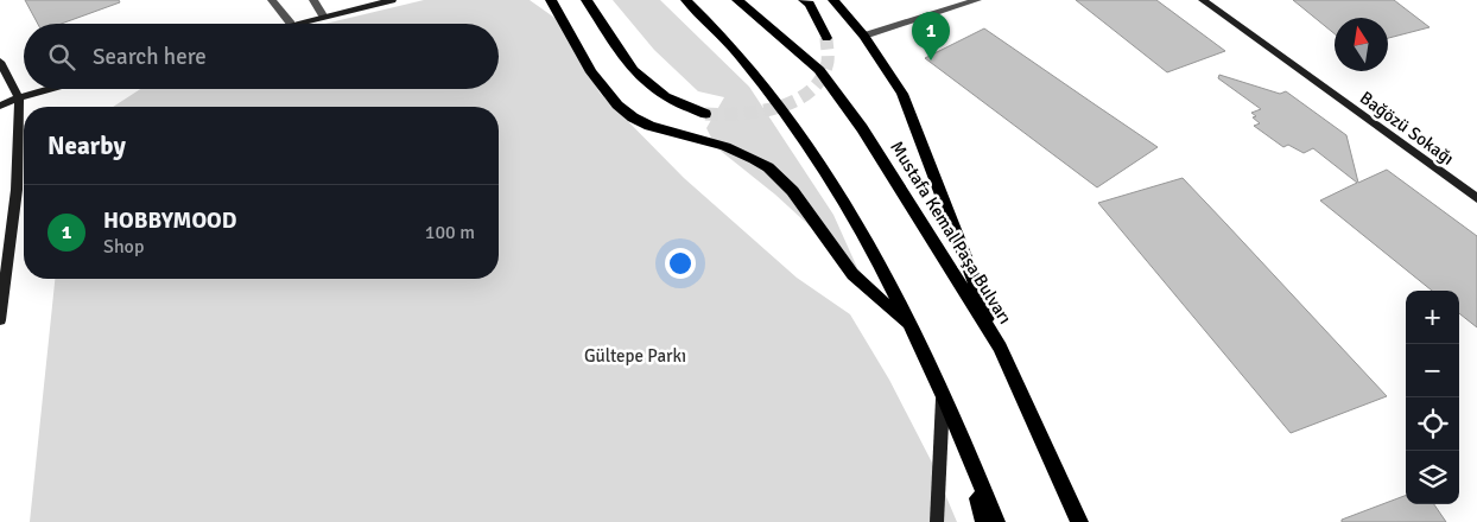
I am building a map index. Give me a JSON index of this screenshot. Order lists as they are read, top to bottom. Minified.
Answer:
{"streets":{"main road":["Mustafa Kemal Paşa Bulvarı"],"street":["Bağözü Sokağı"]},"parks":["Gültepe Parkı"],"north":"top","page":{"pins":"1","search":"Search here","heading":"Nearby","list":[{"mark":"1","name":"HOBBYMOOD","note":"Shop","value":"100 m"}],"map_buttons":["+","−"]}}
